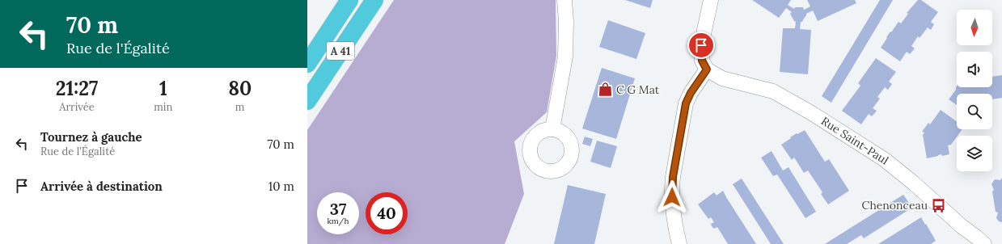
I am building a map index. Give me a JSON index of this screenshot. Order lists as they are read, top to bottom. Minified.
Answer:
{"streets":{"highway":["A 41"],"street":["Rue Saint-Paul"]},"places":{"shop":["C G Mat"],"bus stop":["Chenonceau"]},"north":"bottom","page":{"turn":["70 m","Rue de l'Égalité"],"eta":["21:27","Arrivée","1","min","80","m"],"list":[{"name":"Tournez à gauche","note":"Rue de l'Égalité","value":"70 m"},{"name":"Arrivée à destination","value":"10 m"}],"speed":"37 km/h","limit":"40"}}
